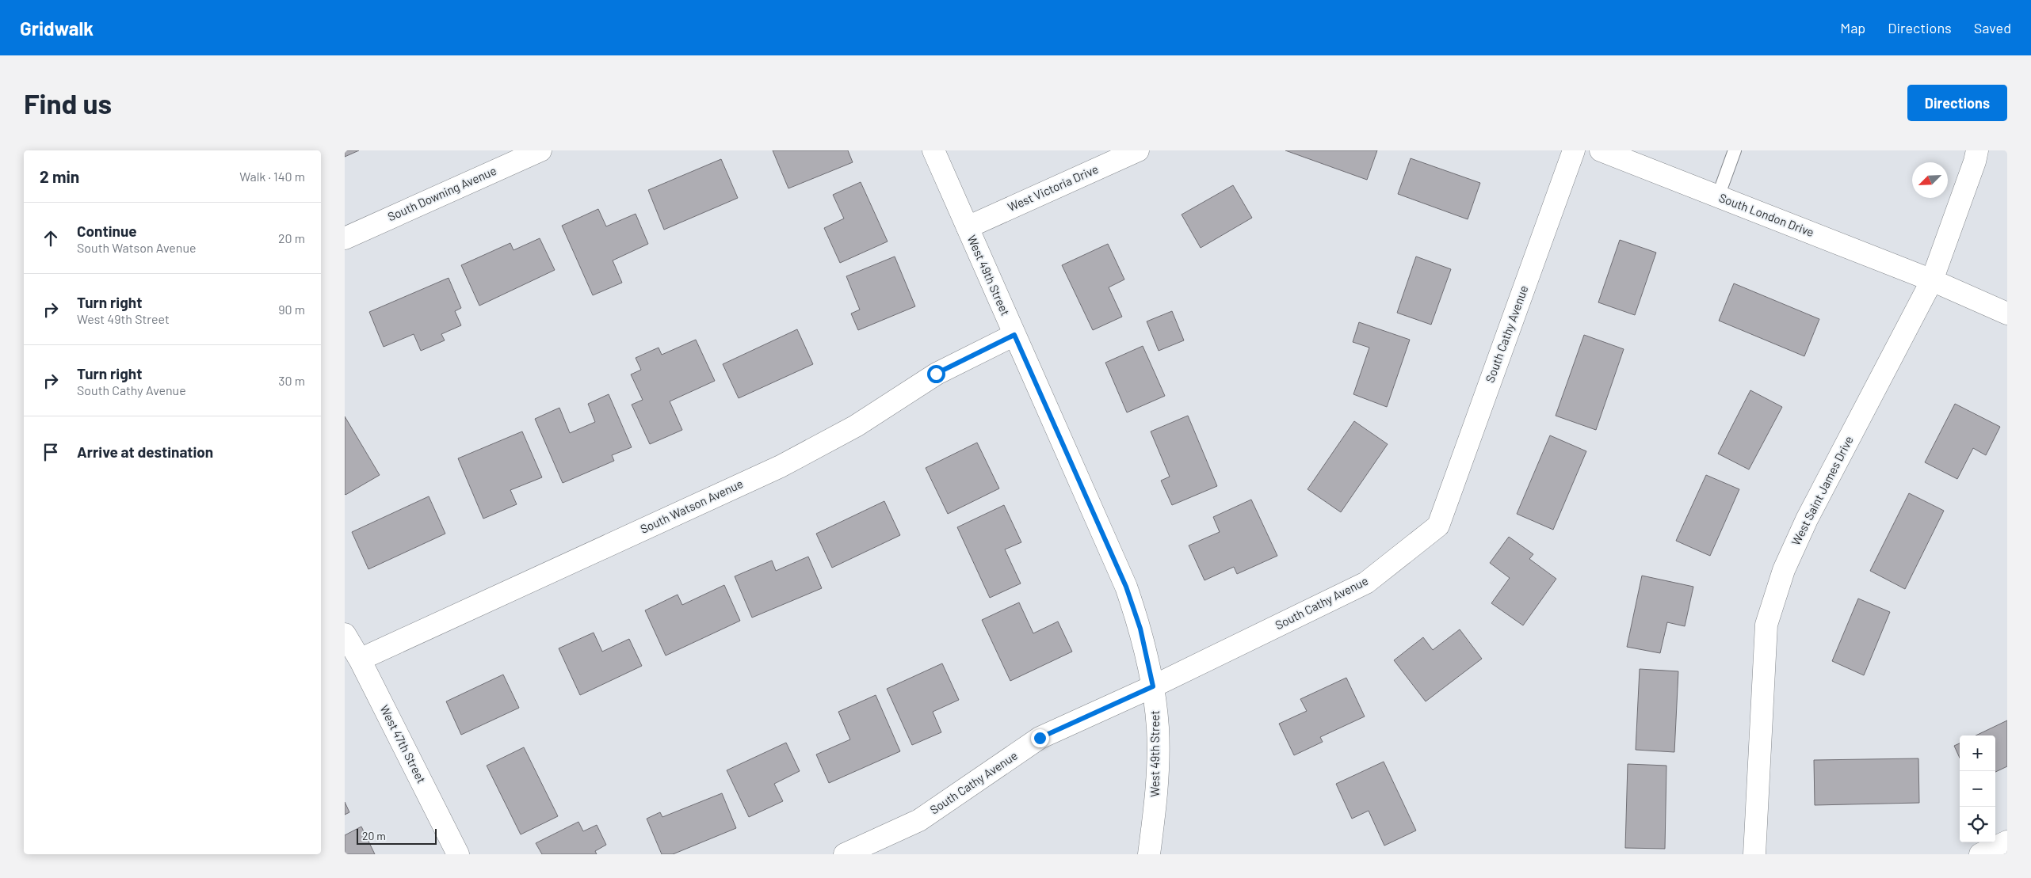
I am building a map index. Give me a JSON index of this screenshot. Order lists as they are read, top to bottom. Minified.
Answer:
{"streets":{"street":["West Victoria Drive","South Downing Avenue","South London Drive","West 49th Street","South Cathy Avenue","West Saint James Drive","South Watson Avenue","West 47th Street"]},"crossings":[["West Victoria Drive","West 49th Street"],["South London Drive","West Saint James Drive"],["West 49th Street","South Cathy Avenue"],["West 49th Street","South Watson Avenue"],["South Watson Avenue","West 47th Street"]],"scale_bar":"20 m","north":"bottom left","page":{"header":"Gridwalk","nav":["Map","Directions","Saved"],"buttons":"Directions","title":"Find us","heading":["2 min","Walk · 140 m"],"list":[["Continue","South Watson Avenue","20 m"],["Turn right","West 49th Street","90 m"],["Turn right","South Cathy Avenue","30 m"],"Arrive at destination"],"map_buttons":["+","−"],"scale":"20 m"}}
